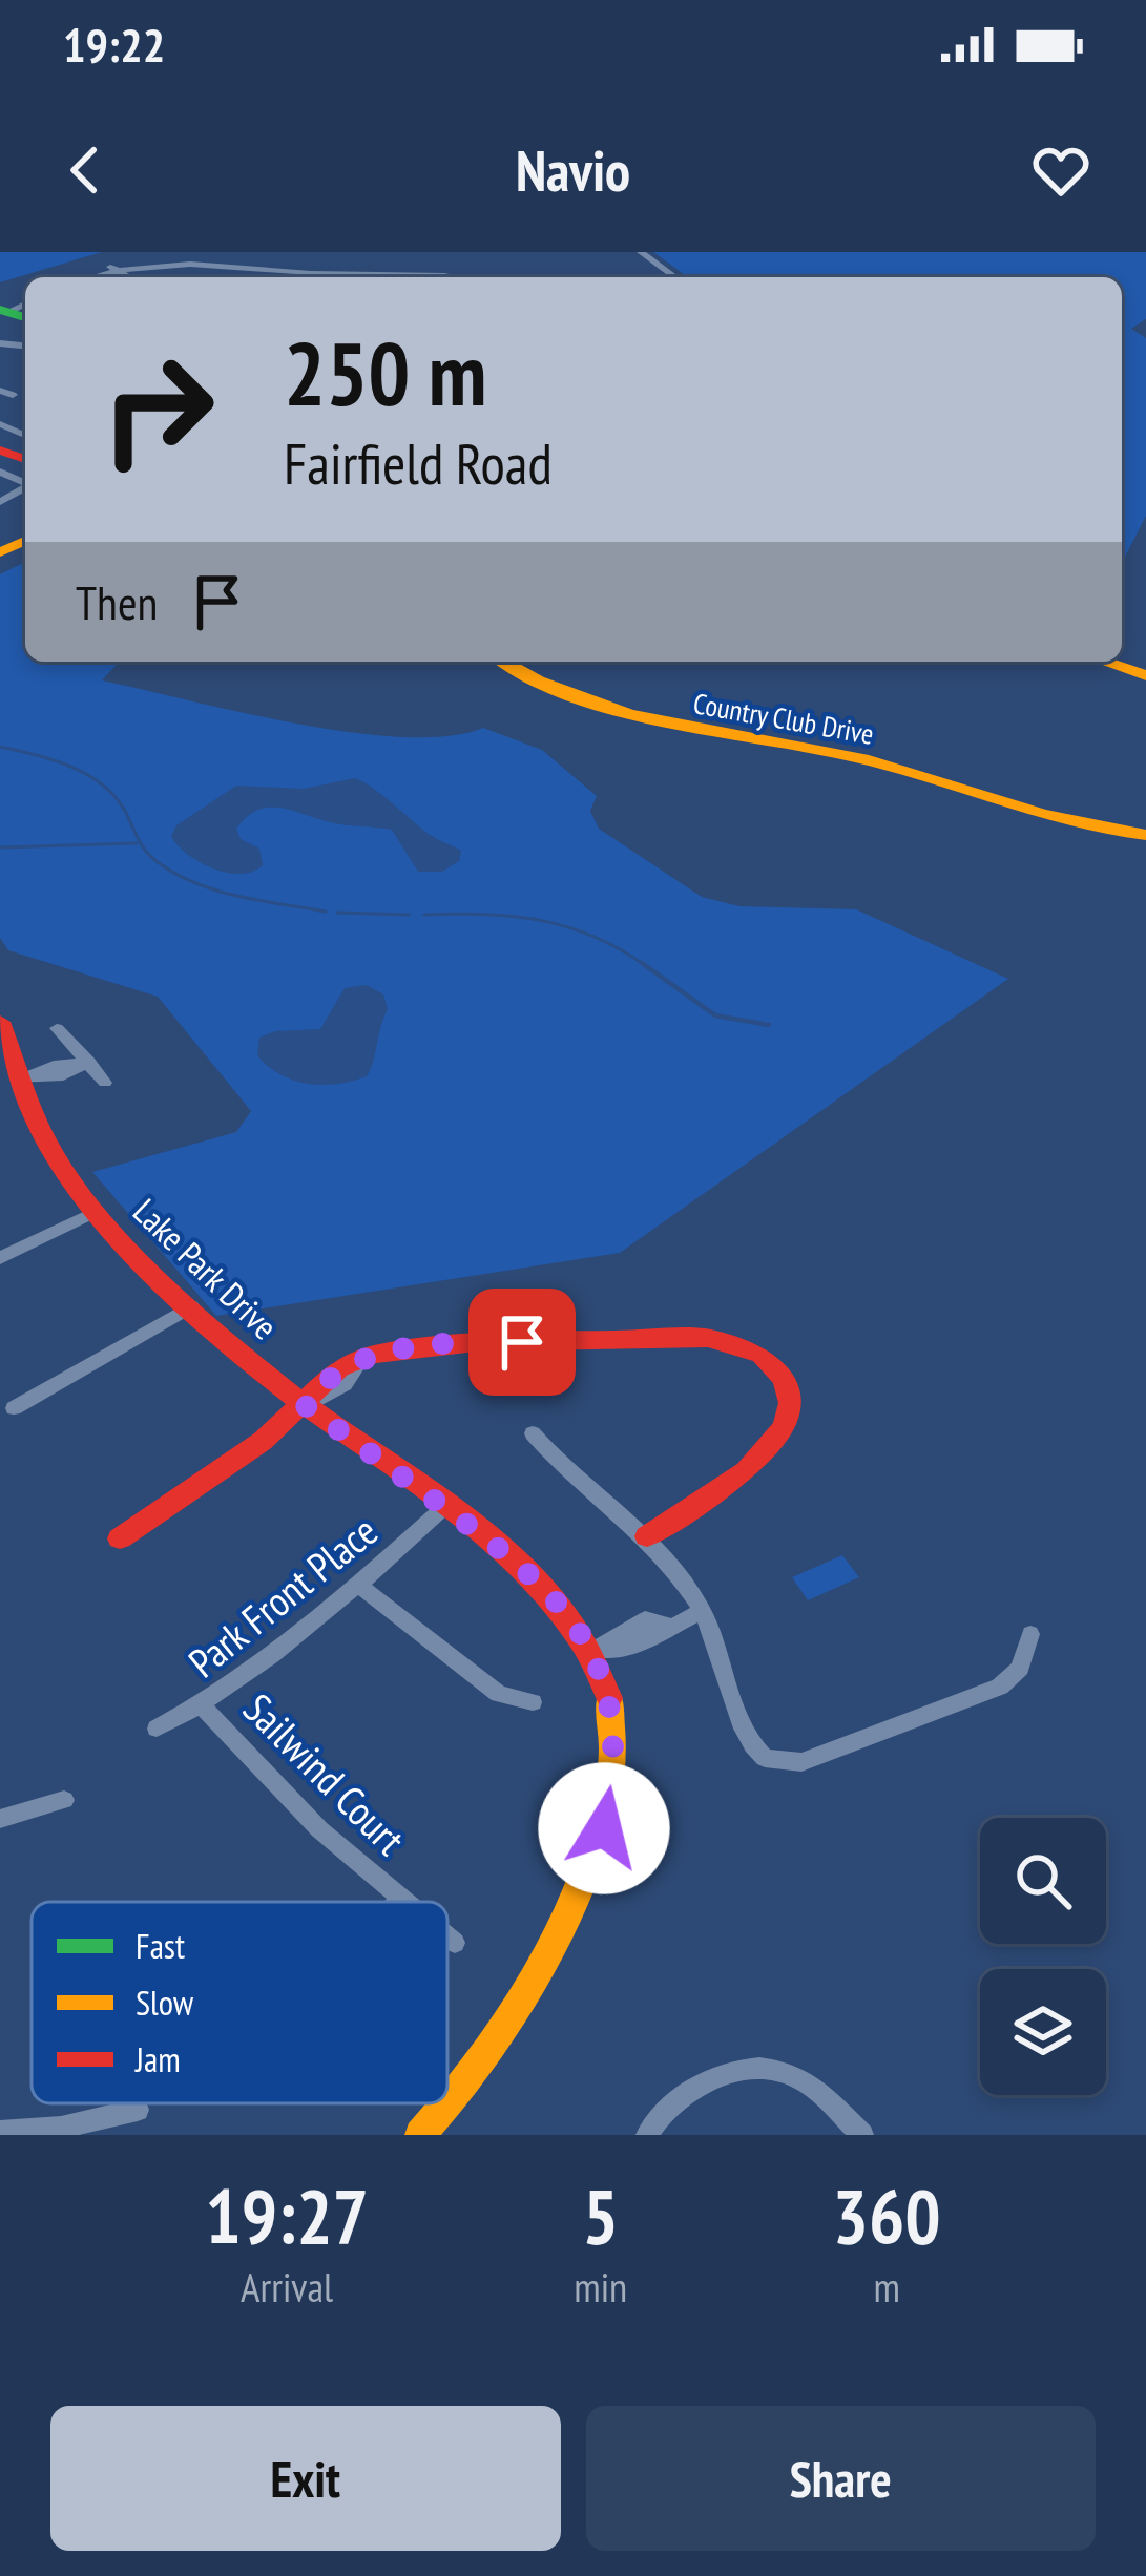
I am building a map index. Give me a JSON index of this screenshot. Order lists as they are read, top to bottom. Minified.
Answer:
{"streets":{"street":["Country Club Drive","Lake Park Drive","Park Front Place","Sailwind Court"]},"crossings":[["Lake Park Drive","Park Front Place"],["Park Front Place","Sailwind Court"]],"legend":["Fast","Slow","Jam"],"page":{"status":"19:22","header":"Navio","turn":["250 m","Fairfield Road"],"then":"Then","eta":["19:27","Arrival","5","min","360","m"],"buttons":["Exit","Share"]}}
